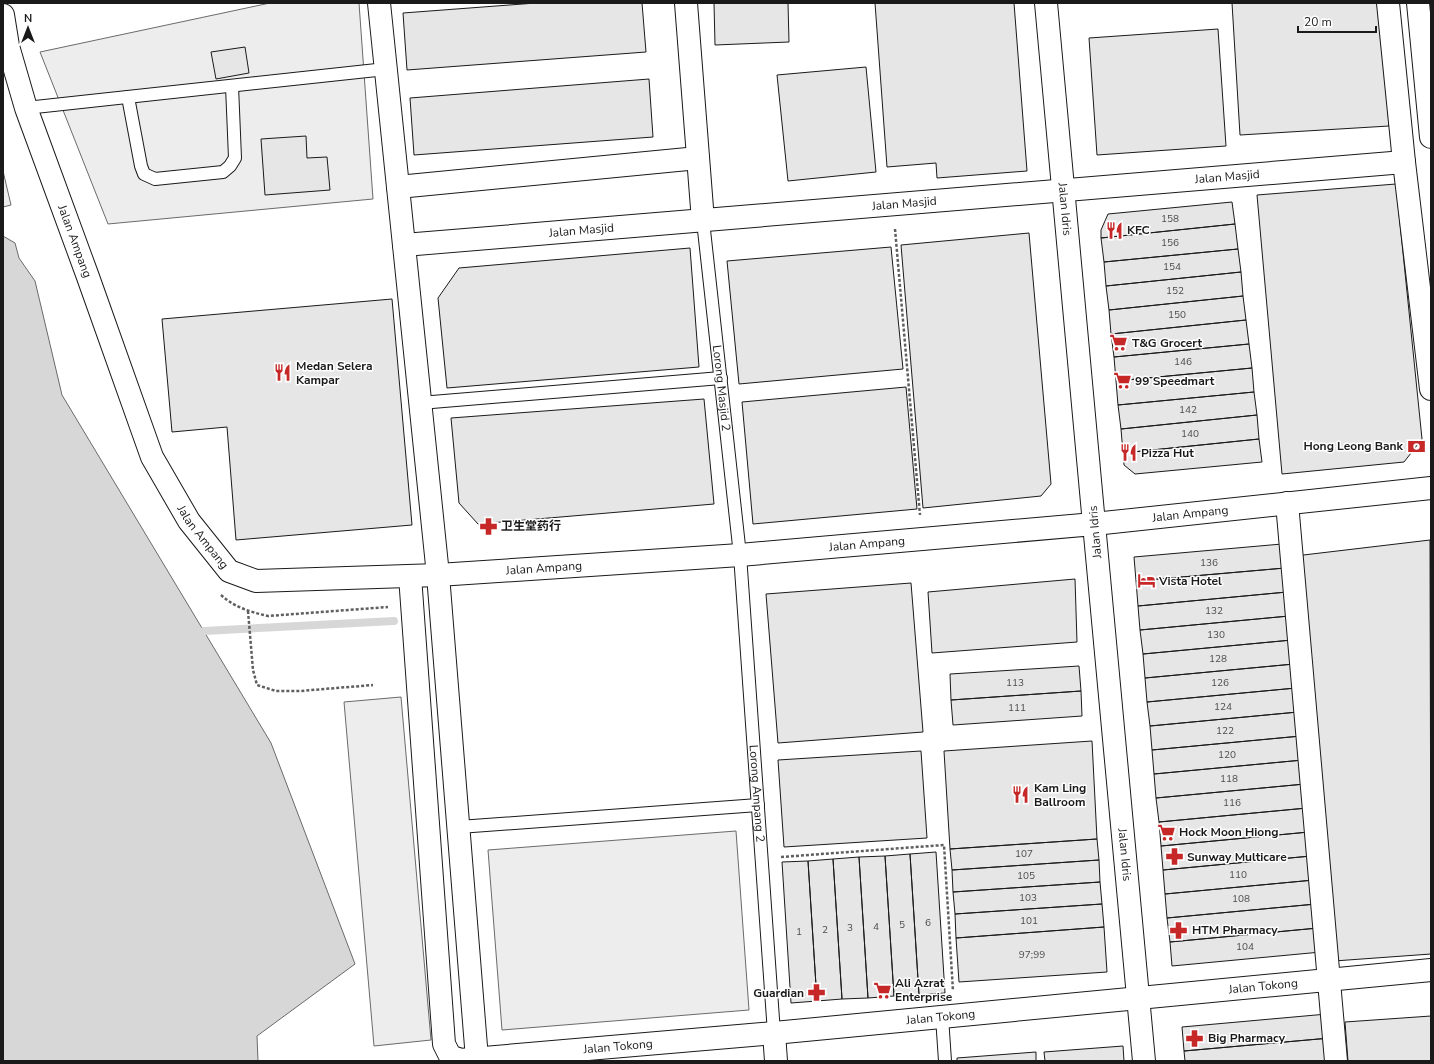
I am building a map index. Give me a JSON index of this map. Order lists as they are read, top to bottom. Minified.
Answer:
{"streets":{"main road":["Jalan Masjid","Jalan Idris","Jalan Ampang","Jalan Tokong"],"lane":["Lorong Masjid 2","Lorong Ampang 2"]},"crossings":[["Jalan Masjid","Jalan Idris"],["Jalan Masjid","Lorong Masjid 2"],["Jalan Idris","Jalan Ampang"],["Jalan Idris","Jalan Tokong"],["Jalan Ampang","Lorong Masjid 2"],["Jalan Ampang","Lorong Ampang 2"],["Jalan Ampang","Jalan Tokong"],["Lorong Masjid 2","Lorong Ampang 2"],["Lorong Ampang 2","Jalan Tokong"]],"places":{"restaurant":["KFC","Medan Selera Kampar","Pizza Hut","Kam Ling Ballroom"],"supermarket":["T&G Grocert","99 Speedmart","Hock Moon Hiong","Ali Azrat Enterprise"],"bank":["Hong Leong Bank"],"pharmacy":["卫生堂药行","Sunway Multicare","HTM Pharmacy","Guardian","Big Pharmacy"],"hotel":["Vista Hotel"]},"house_numbers":["158","156","154","152","150","146","142","140","136","132","130","128","113","126","124","111","122","120","118","116","107","110","105","103","108","101","6","5","4","3","2","1","104","97;99"],"scale_bar":"20 m","north":"top"}
